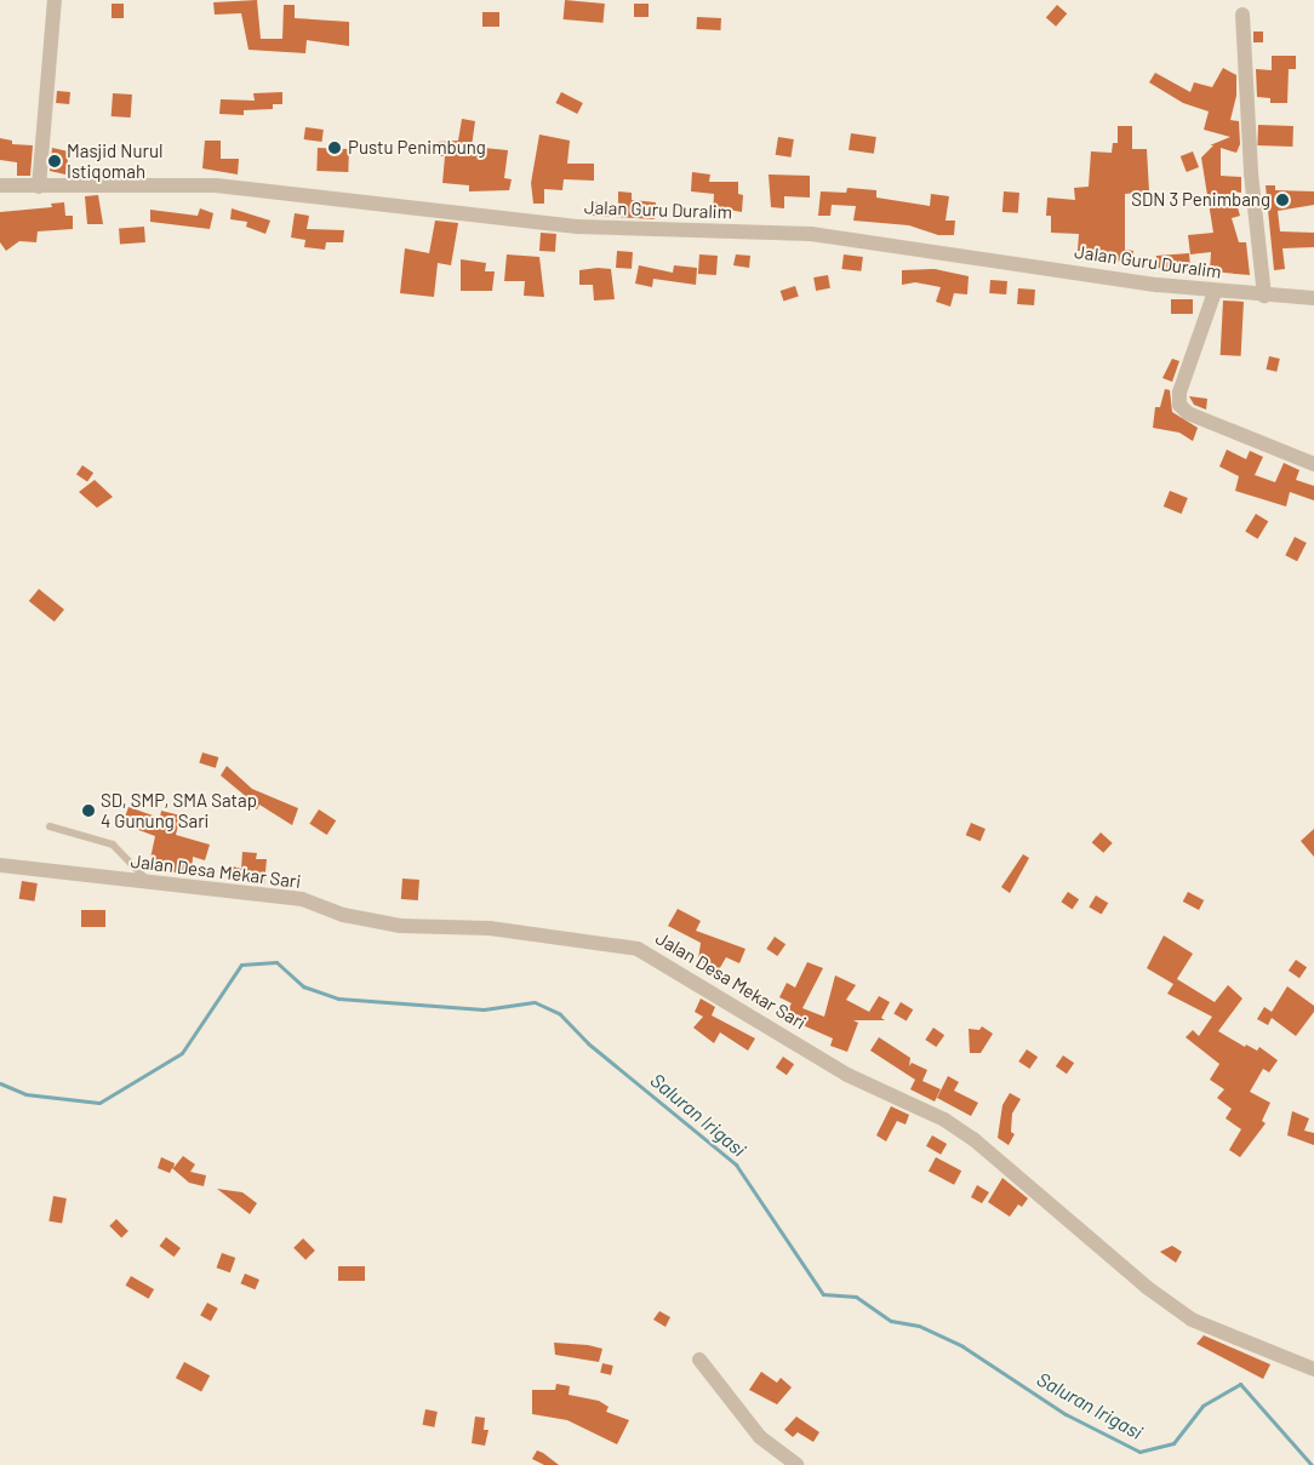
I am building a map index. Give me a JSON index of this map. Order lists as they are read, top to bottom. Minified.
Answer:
{"streets":{"street":["Jalan Guru Duralim","Jalan Desa Mekar Sari"]},"water":["Saluran Irigasi"],"places":["Pustu Penimbung","Masjid Nurul Istiqomah","SDN 3 Penimbang","SD, SMP, SMA Satap 4 Gunung Sari"]}
